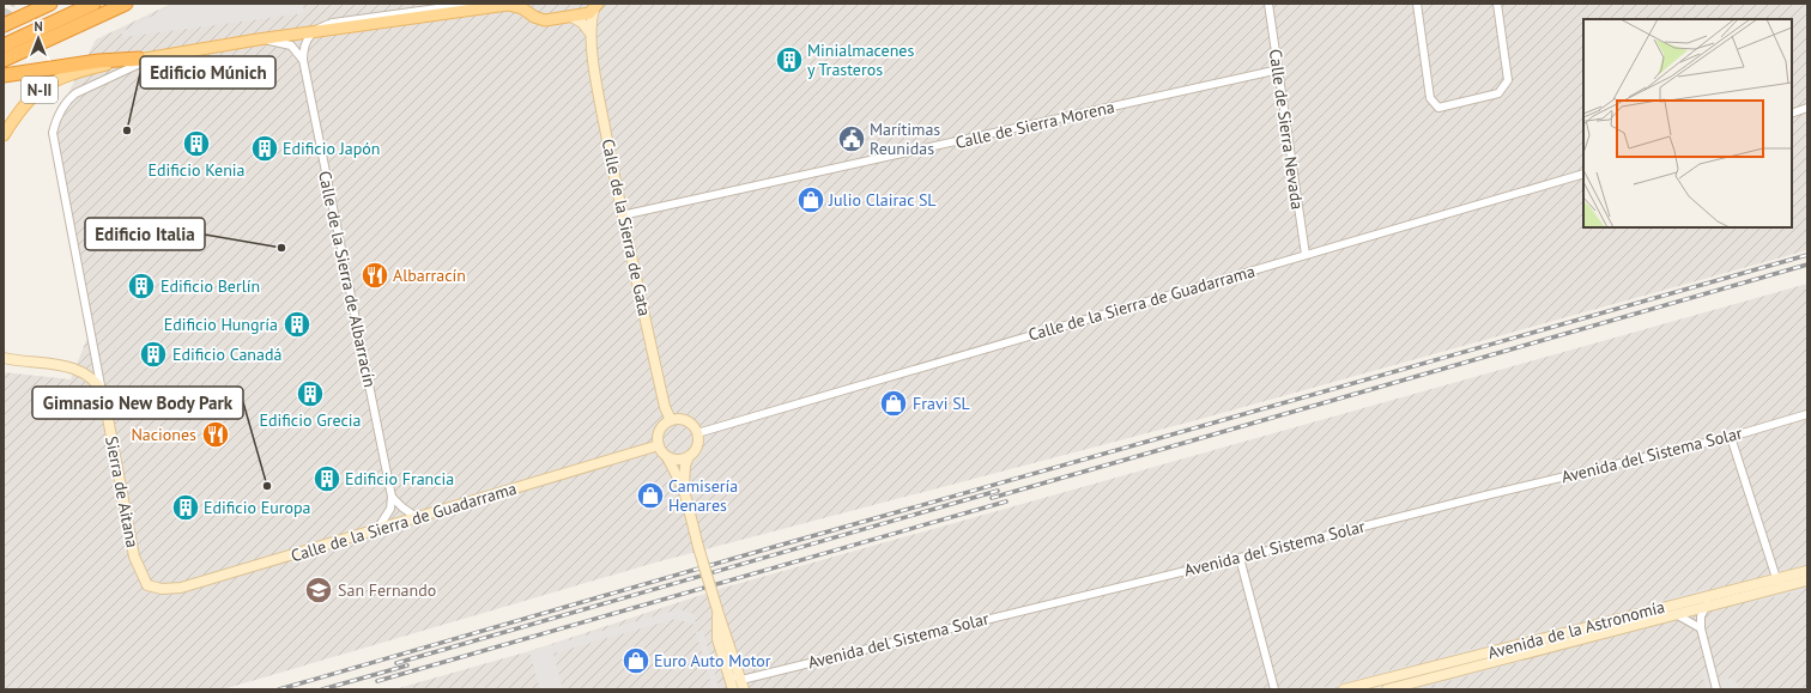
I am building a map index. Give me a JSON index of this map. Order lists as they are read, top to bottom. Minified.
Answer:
{"streets":{"main road":["N-II"],"street":["Calle de Sierra Morena","Calle de Sierra Nevada","Calle de la Sierra de Gata","Calle de la Sierra de Albarracín","Calle de la Sierra de Guadarrama","Avenida del Sistema Solar","Sierra de Aitana","Avenida de la Astronomía"]},"crossings":[["N-II","Calle de la Sierra de Gata"],["N-II","Calle de la Sierra de Albarracín"],["N-II","Sierra de Aitana"],["Calle de Sierra Morena","Calle de Sierra Nevada"],["Calle de Sierra Morena","Calle de la Sierra de Gata"],["Calle de Sierra Nevada","Calle de la Sierra de Guadarrama"],["Calle de la Sierra de Gata","Calle de la Sierra de Guadarrama"],["Calle de la Sierra de Guadarrama","Sierra de Aitana"]],"places":{"building":["Minialmacenes y Trasteros","Edificio Kenia","Edificio Japón","Edificio Berlín","Edificio Hungría","Edificio Canadá","Edificio Grecia","Edificio Francia","Edificio Europa"],"other":["Edificio Múnich","Edificio Italia","Gimnasio New Body Park"],"public building":["Marítimas Reunidas"],"shop":["Julio Clairac SL","Fravi SL","Camisería Henares","Euro Auto Motor"],"restaurant":["Albarracín","Naciones"],"school or university":["San Fernando"]},"north":"top"}
